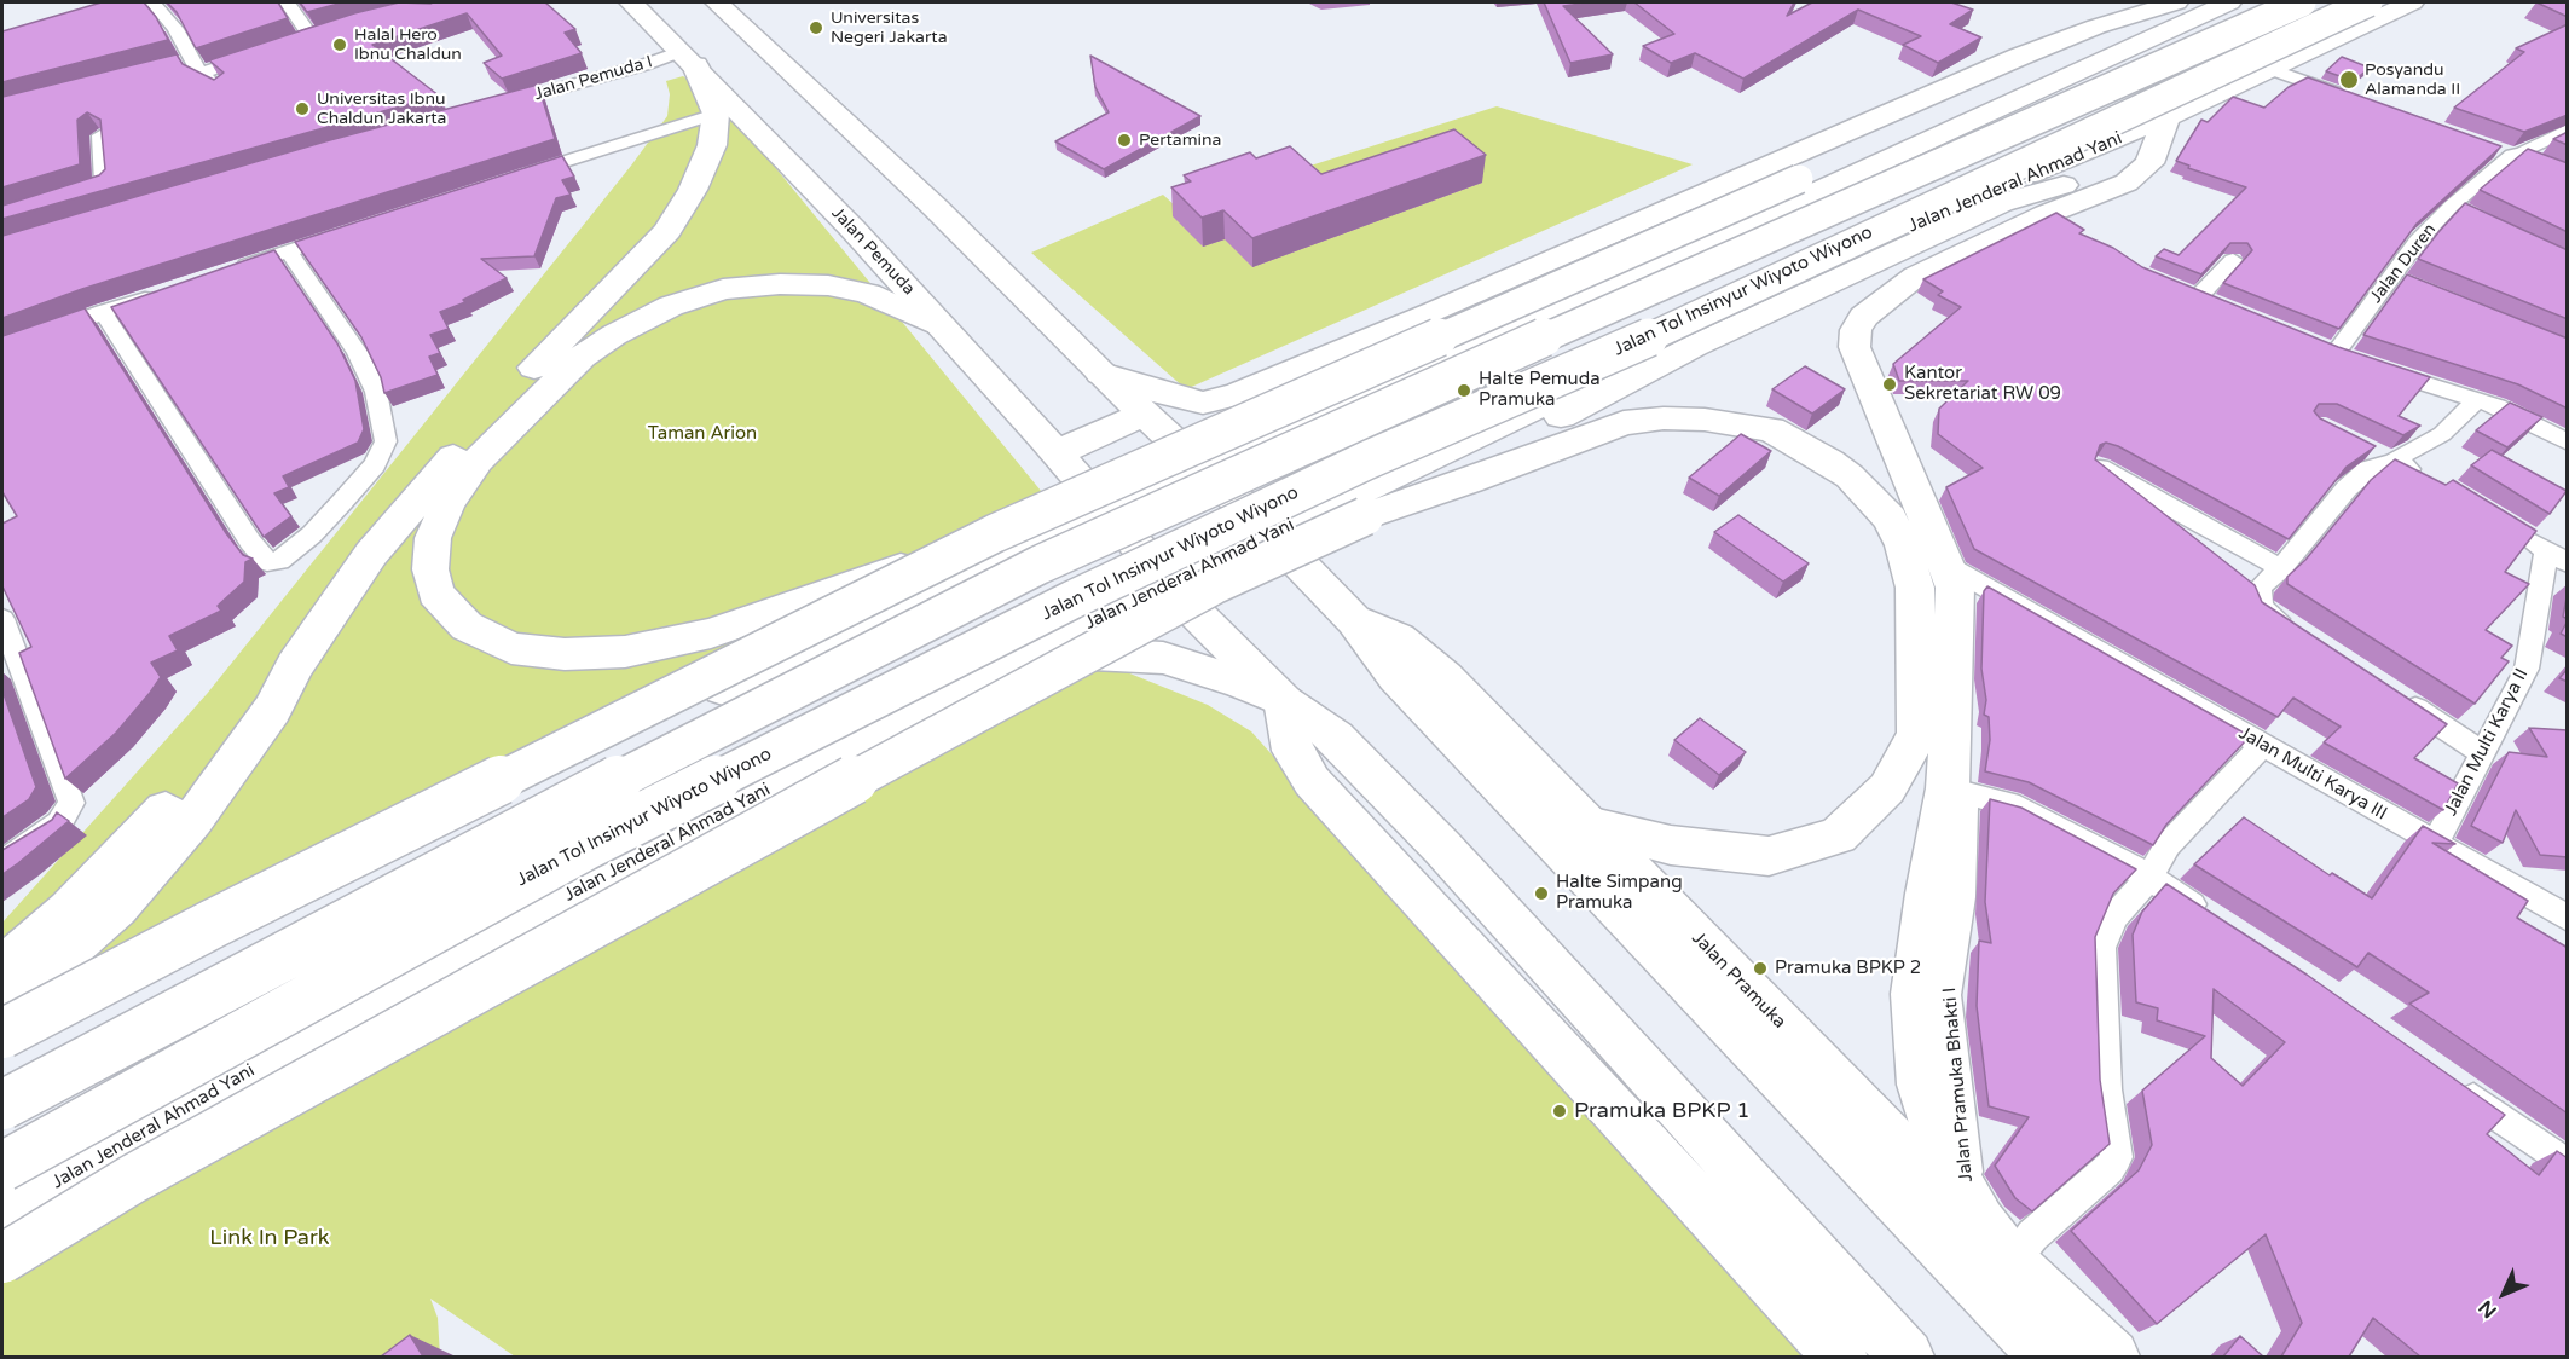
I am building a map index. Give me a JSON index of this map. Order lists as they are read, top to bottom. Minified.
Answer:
{"streets":{"main road":["Jalan Jenderal Ahmad Yani","Jalan Pemuda","Jalan Tol Insinyur Wiyoto Wiyono","Jalan Pramuka"],"street":["Jalan Pemuda I","Jalan Duren","Jalan Multi Karya II","Jalan Multi Karya III"]},"crossings":[["Jalan Pemuda I","Jalan Pemuda"],["Jalan Jenderal Ahmad Yani","Jalan Pramuka"],["Jalan Multi Karya II","Jalan Multi Karya III"]],"parks":["Taman Arion","Link In Park"],"places":["Universitas Negeri Jakarta","Halal Hero Ibnu Chaldun","Posyandu Alamanda II","Universitas Ibnu Chaldun Jakarta","Pertamina","Kantor Sekretariat RW 09","Halte Pemuda Pramuka","Halte Simpang Pramuka","Pramuka BPKP 2","Pramuka BPKP 1"],"north":"bottom left"}
